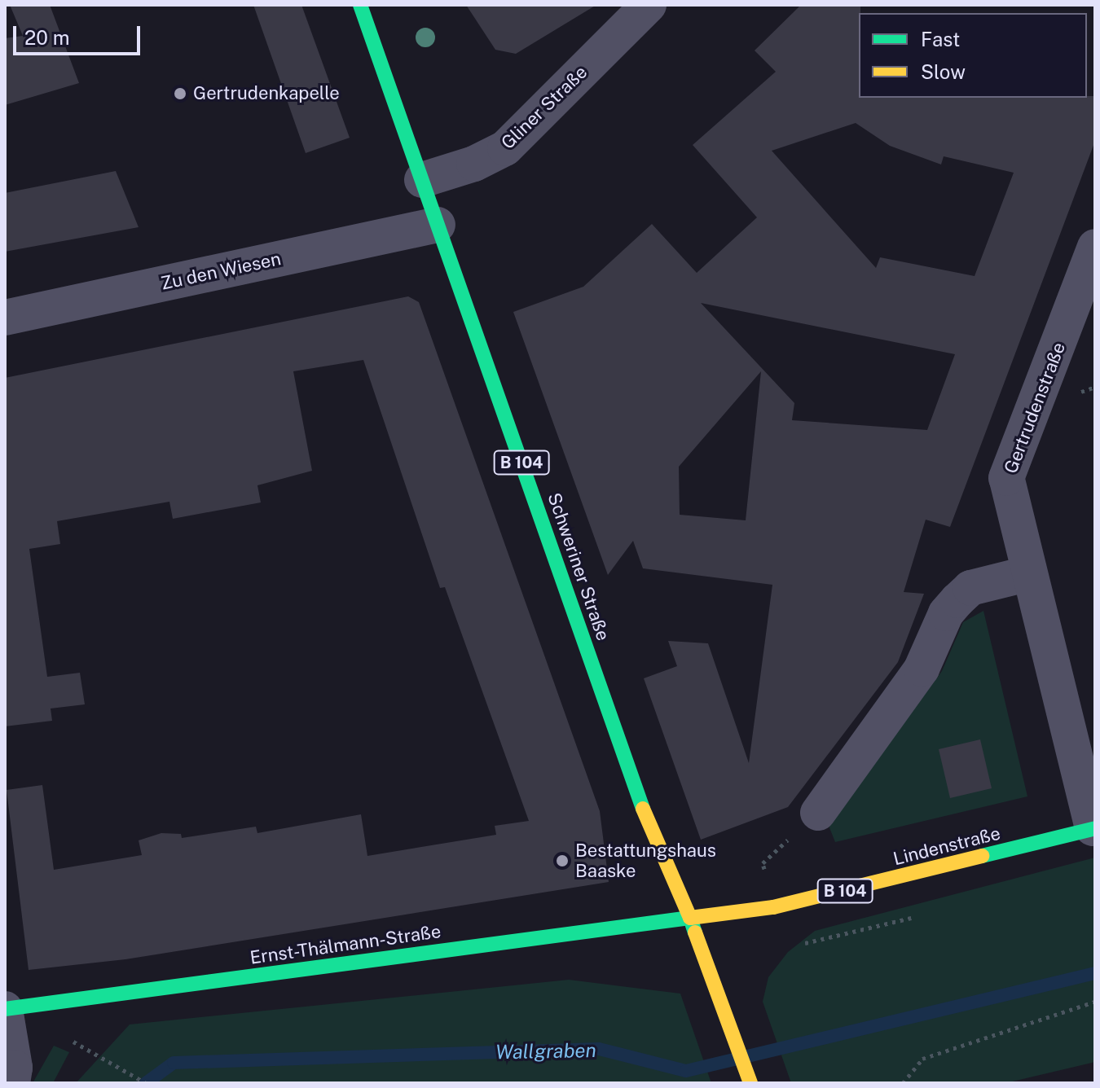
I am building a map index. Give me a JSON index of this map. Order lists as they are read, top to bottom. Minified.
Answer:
{"streets":{"main road":["B 104","Schweriner Straße","Lindenstraße","Ernst-Thälmann-Straße"],"street":["Gliner Straße","Zu den Wiesen","Gertrudenstraße"]},"crossings":[["Gliner Straße","Schweriner Straße"],["Zu den Wiesen","Schweriner Straße"],["Gertrudenstraße","Lindenstraße"],["Schweriner Straße","Lindenstraße"],["Schweriner Straße","Ernst-Thälmann-Straße"],["Lindenstraße","Ernst-Thälmann-Straße"]],"water":["Wallgraben"],"places":["Gertrudenkapelle","Bestattungshaus Baaske"],"legend":["Fast","Slow"],"scale_bar":"20 m"}
